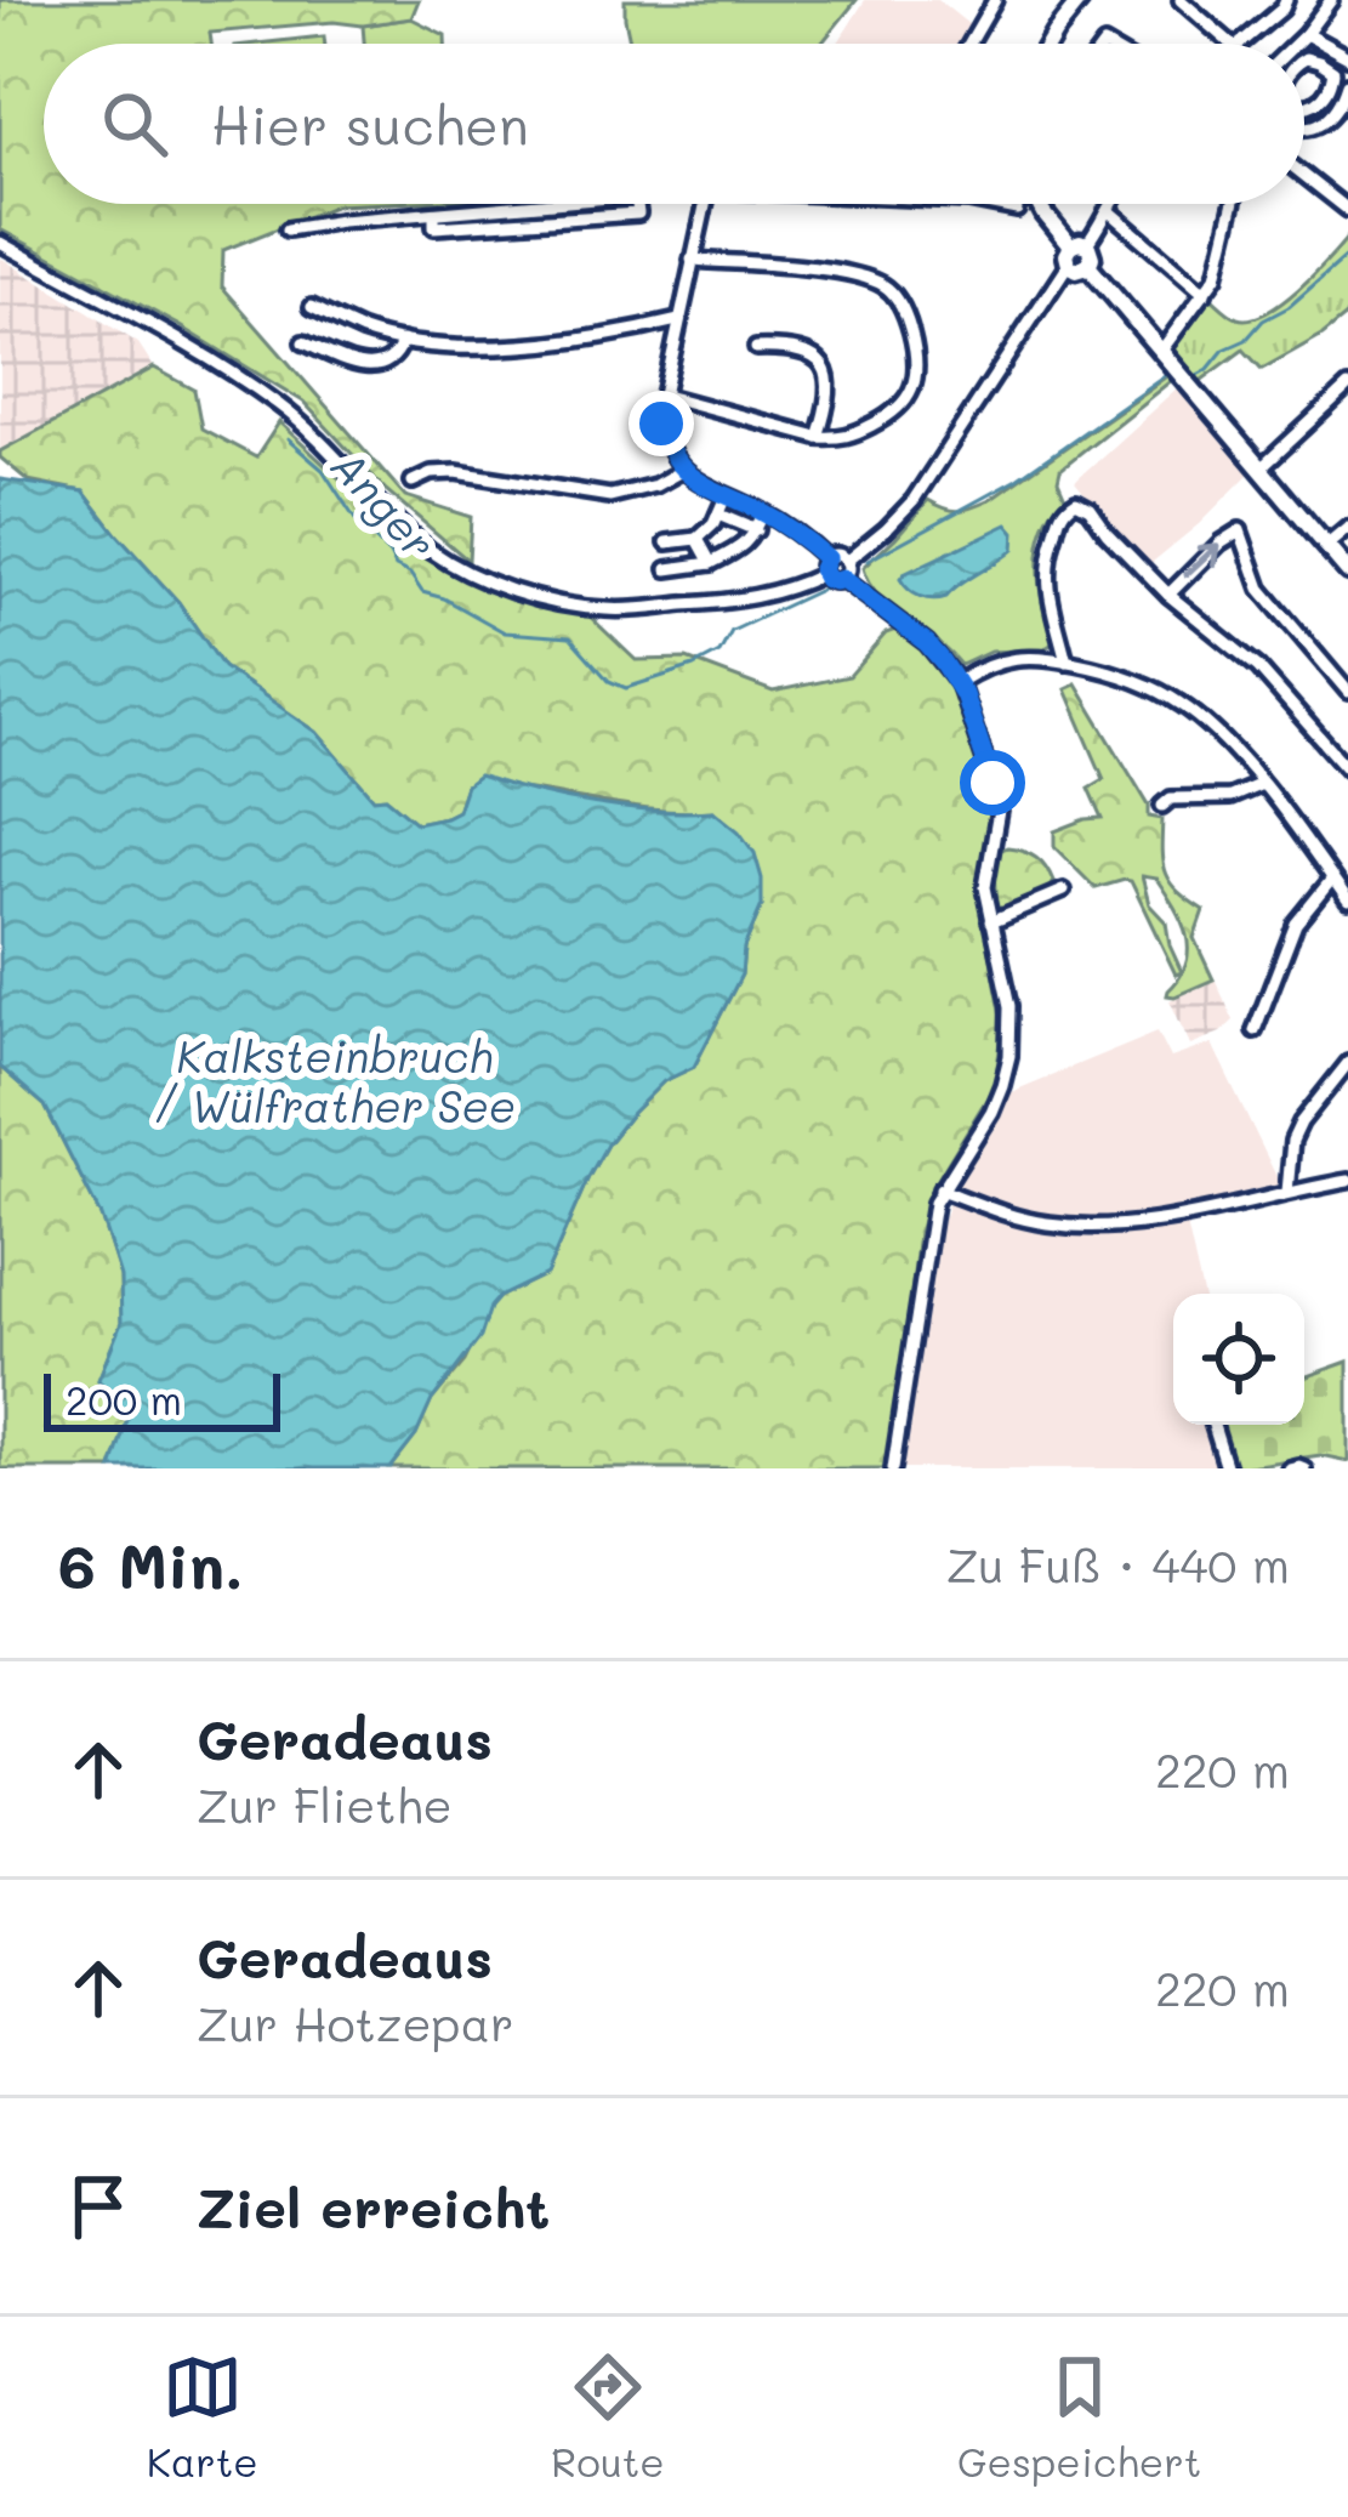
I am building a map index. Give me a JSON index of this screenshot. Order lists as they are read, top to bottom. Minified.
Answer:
{"water":["Anger","Kalksteinbruch / Wülfrather See"],"scale_bar":"200 m","page":{"search":"Hier suchen","scale":"200 m","heading":["6 Min.","Zu Fuß · 440 m"],"list":[["Geradeaus","Zur Fliethe","220 m"],["Geradeaus","Zur Hotzepar","220 m"],"Ziel erreicht"],"nav":["Karte","Route","Gespeichert"]}}
